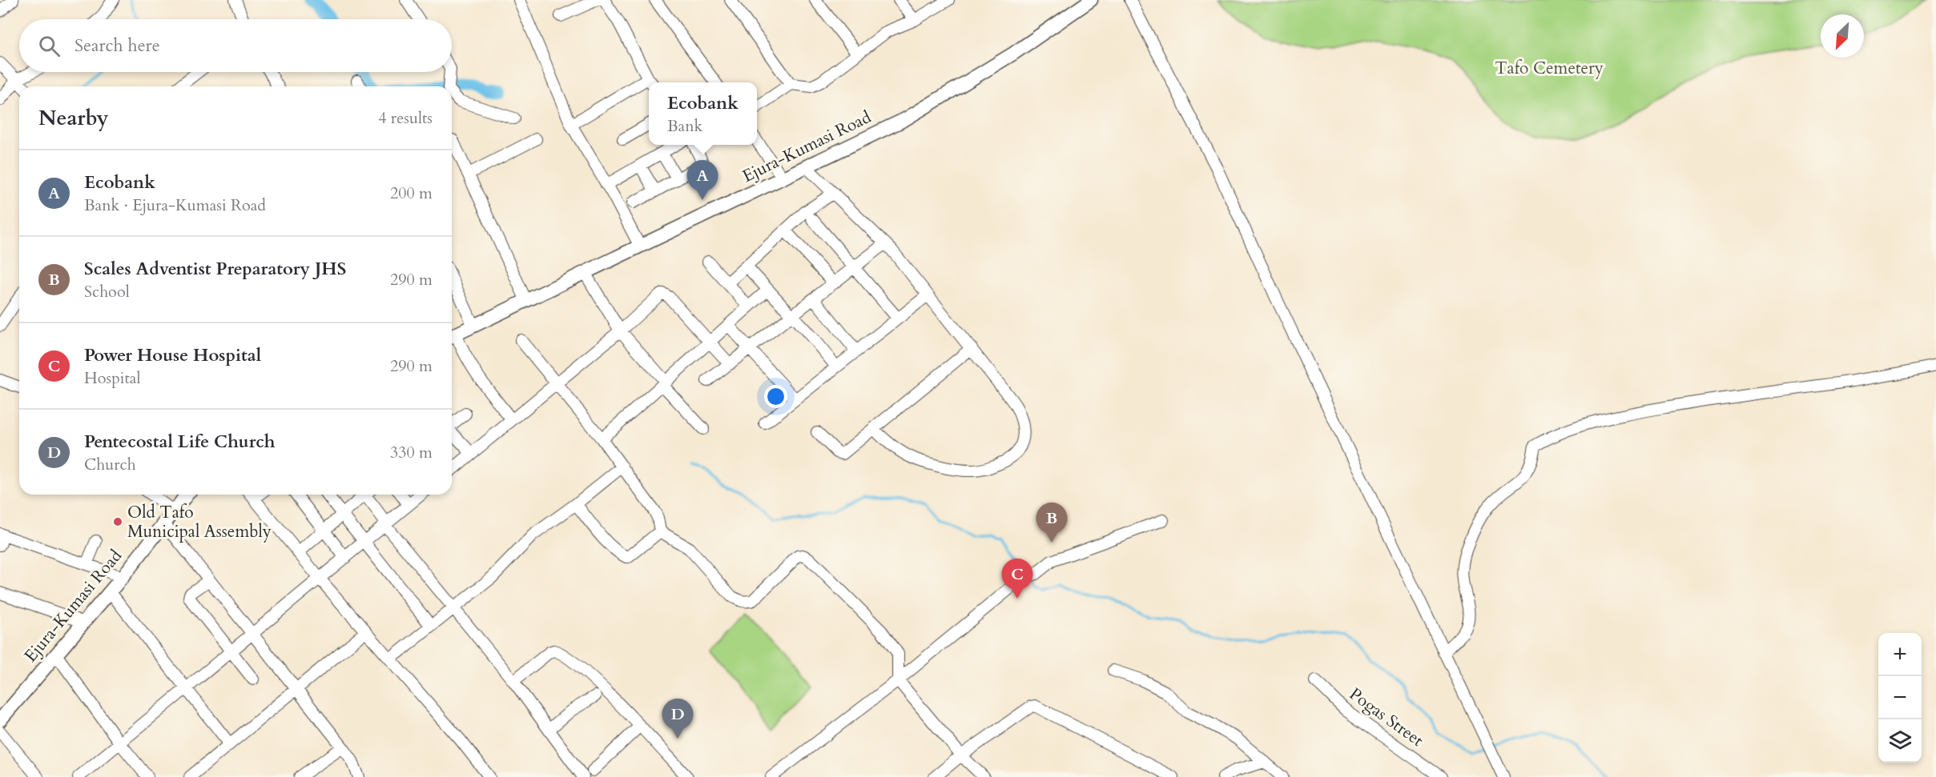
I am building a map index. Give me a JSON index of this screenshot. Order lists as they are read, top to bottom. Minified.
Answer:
{"streets":{"main road":["Ejura-Kumasi Road"],"street":["Pogas Street"]},"parks":["Tafo Cemetery"],"places":["Old Tafo Municipal Assembly"],"north":"bottom left","page":{"search":"Search here","popup":["Ecobank","Bank"],"heading":["Nearby","4 results"],"list":[{"mark":"A","name":"Ecobank","note":"Bank · Ejura-Kumasi Road","value":"200 m"},{"mark":"B","name":"Scales Adventist Preparatory JHS","note":"School","value":"290 m"},{"mark":"C","name":"Power House Hospital","note":"Hospital","value":"290 m"},{"mark":"D","name":"Pentecostal Life Church","note":"Church","value":"330 m"}],"pins":["A","B","C","D"],"map_buttons":["+","−"]}}
